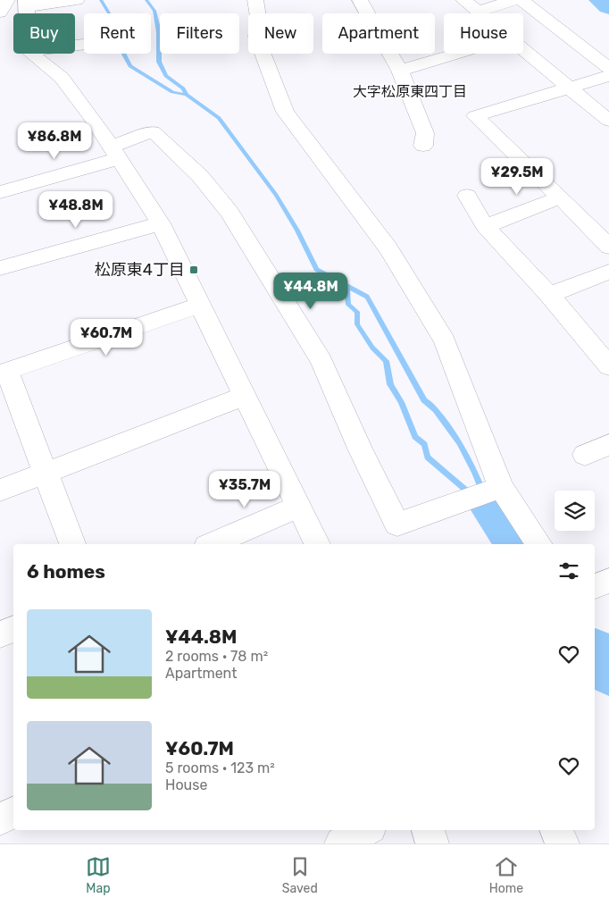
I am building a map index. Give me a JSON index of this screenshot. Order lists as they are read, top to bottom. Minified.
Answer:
{"districts":["大字松原東四丁目"],"places":{"transit":["松原東4丁目"]},"page":{"chip":["Buy","Rent","Filters","New","Apartment","House"],"price":["¥86.8M","¥29.5M","¥48.8M","¥44.8M","¥60.7M","¥35.7M"],"heading":"6 homes","list":[{"name":"¥44.8M","note":"2 rooms · 78 m² · Apartment"},{"name":"¥60.7M","note":"5 rooms · 123 m² · House"}],"tabs":["Map","Saved","Home"]}}
